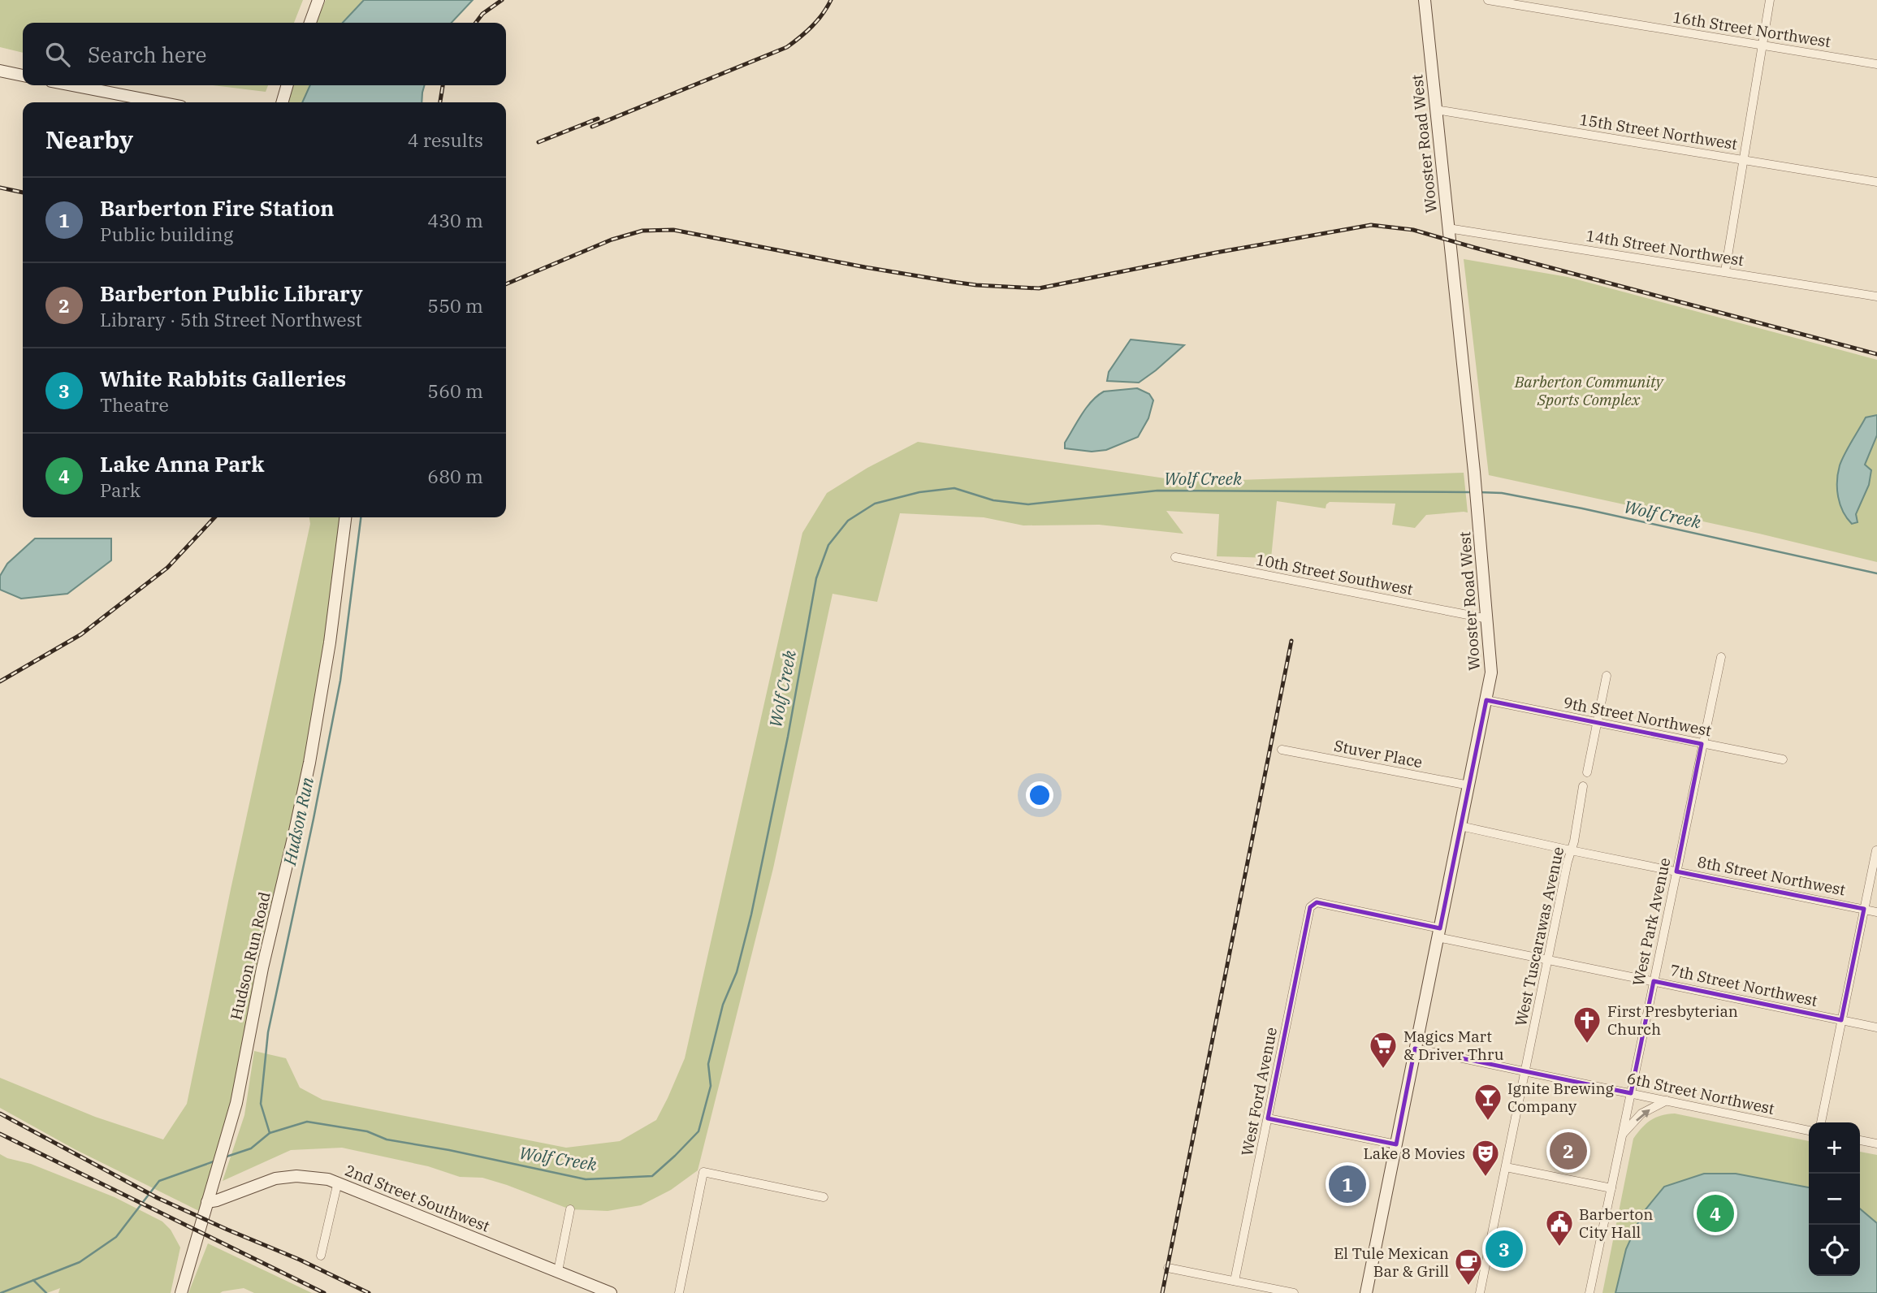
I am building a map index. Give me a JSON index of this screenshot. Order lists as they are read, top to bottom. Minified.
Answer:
{"streets":{"main road":["Wooster Road West","Hudson Run Road","2nd Street Southwest"],"street":["16th Street Northwest","15th Street Northwest","14th Street Northwest","10th Street Southwest","9th Street Northwest","Stuver Place","8th Street Northwest","West Park Avenue","West Tuscarawas Avenue","7th Street Northwest","West Ford Avenue","6th Street Northwest"]},"crossings":[["15th Street Northwest","Wooster Road West"],["Wooster Road West","14th Street Northwest"],["Wooster Road West","10th Street Southwest"],["Wooster Road West","9th Street Northwest"],["Wooster Road West","Stuver Place"],["Wooster Road West","8th Street Northwest"],["Wooster Road West","7th Street Northwest"],["Wooster Road West","6th Street Northwest"],["9th Street Northwest","West Park Avenue"],["8th Street Northwest","West Park Avenue"],["8th Street Northwest","West Tuscarawas Avenue"],["West Park Avenue","7th Street Northwest"],["West Park Avenue","6th Street Northwest"],["West Tuscarawas Avenue","7th Street Northwest"],["West Tuscarawas Avenue","6th Street Northwest"],["Hudson Run Road","2nd Street Southwest"],["7th Street Northwest","West Ford Avenue"]],"water":["Wolf Creek","Hudson Run"],"parks":["Barberton Community Sports Complex"],"places":{"church":["First Presbyterian Church"],"supermarket":["Magics Mart & Driver Thru"],"bar":["Ignite Brewing Company"],"theatre":["Lake 8 Movies"],"public building":["Barberton City Hall"],"cafe":["El Tule Mexican Bar & Grill"]},"page":{"search":"Search here","heading":["Nearby","4 results"],"list":[{"mark":"1","name":"Barberton Fire Station","note":"Public building","value":"430 m"},{"mark":"2","name":"Barberton Public Library","note":"Library · 5th Street Northwest","value":"550 m"},{"mark":"3","name":"White Rabbits Galleries","note":"Theatre","value":"560 m"},{"mark":"4","name":"Lake Anna Park","note":"Park","value":"680 m"}],"map_buttons":["+","−"],"pins":["2","1","4","3"]}}
